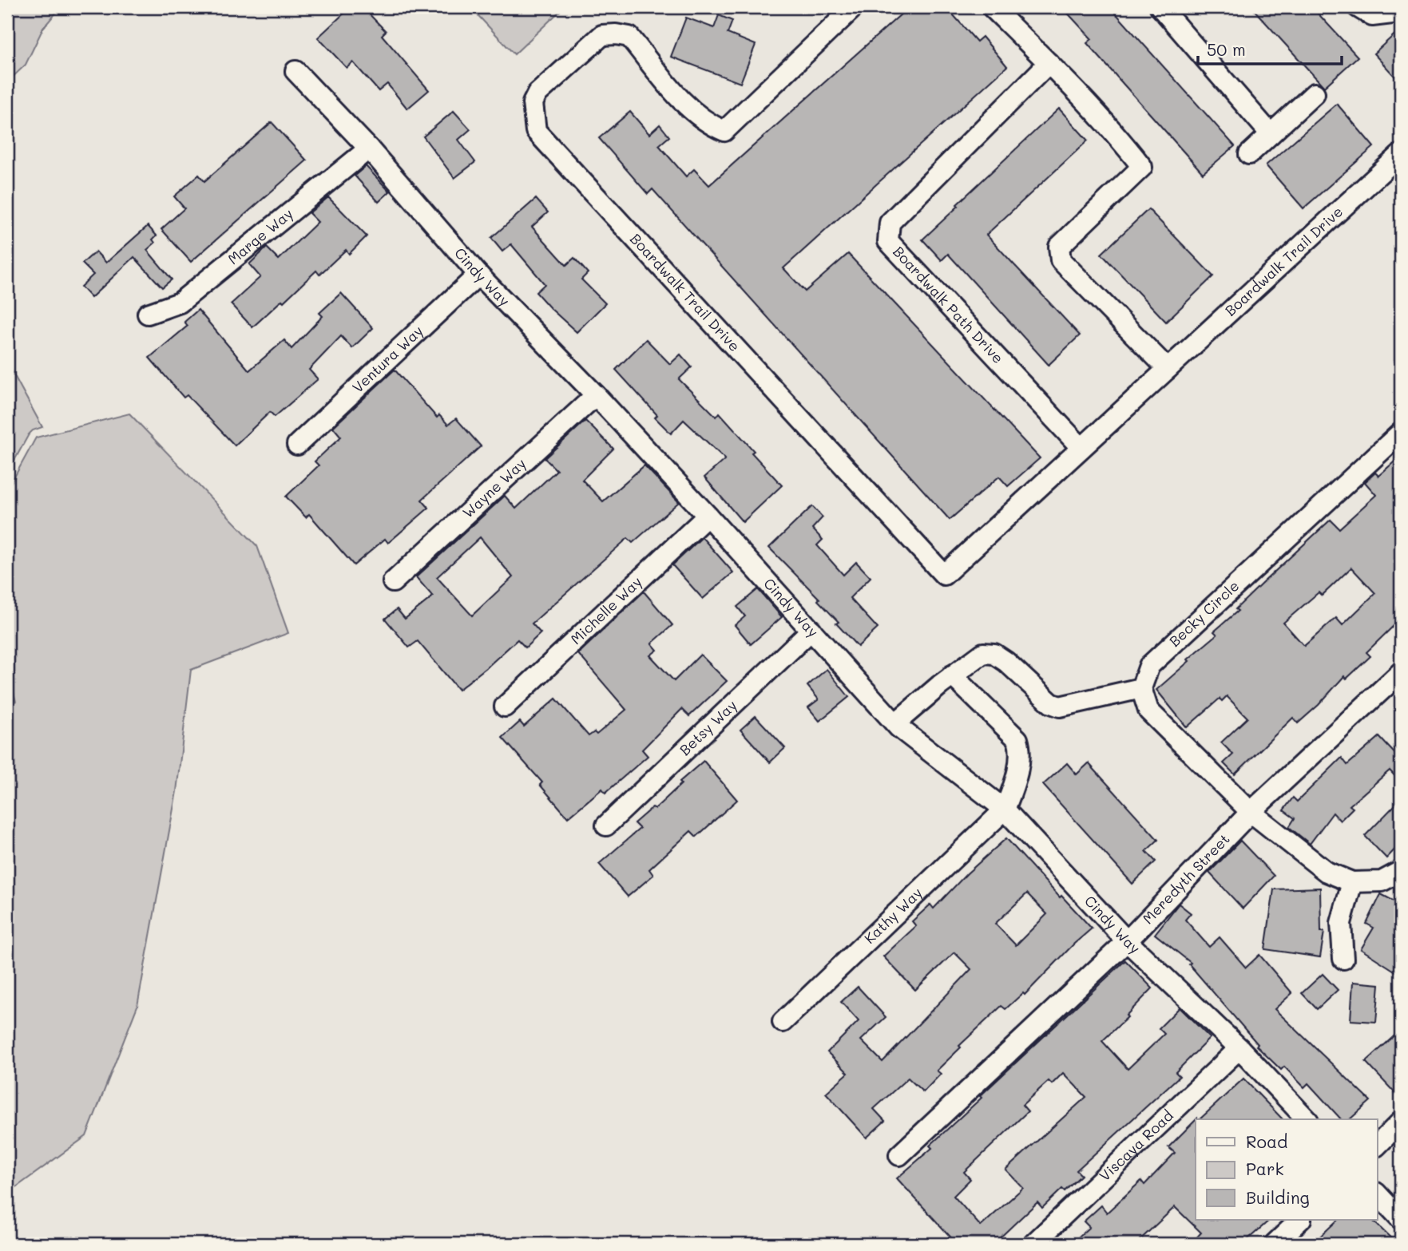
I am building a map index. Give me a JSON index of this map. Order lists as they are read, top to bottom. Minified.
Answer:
{"streets":{"street":["Marge Way","Boardwalk Trail Drive","Cindy Way","Boardwalk Path Drive","Ventura Way","Wayne Way","Michelle Way","Becky Circle","Betsy Way","Meredyth Street","Kathy Way","Viscaya Road"]},"crossings":[["Marge Way","Cindy Way"],["Boardwalk Trail Drive","Boardwalk Path Drive"],["Cindy Way","Ventura Way"],["Cindy Way","Wayne Way"],["Cindy Way","Michelle Way"],["Cindy Way","Betsy Way"],["Cindy Way","Meredyth Street"],["Cindy Way","Kathy Way"],["Cindy Way","Viscaya Road"]],"legend":["Road","Park","Building"],"scale_bar":"50 m"}
